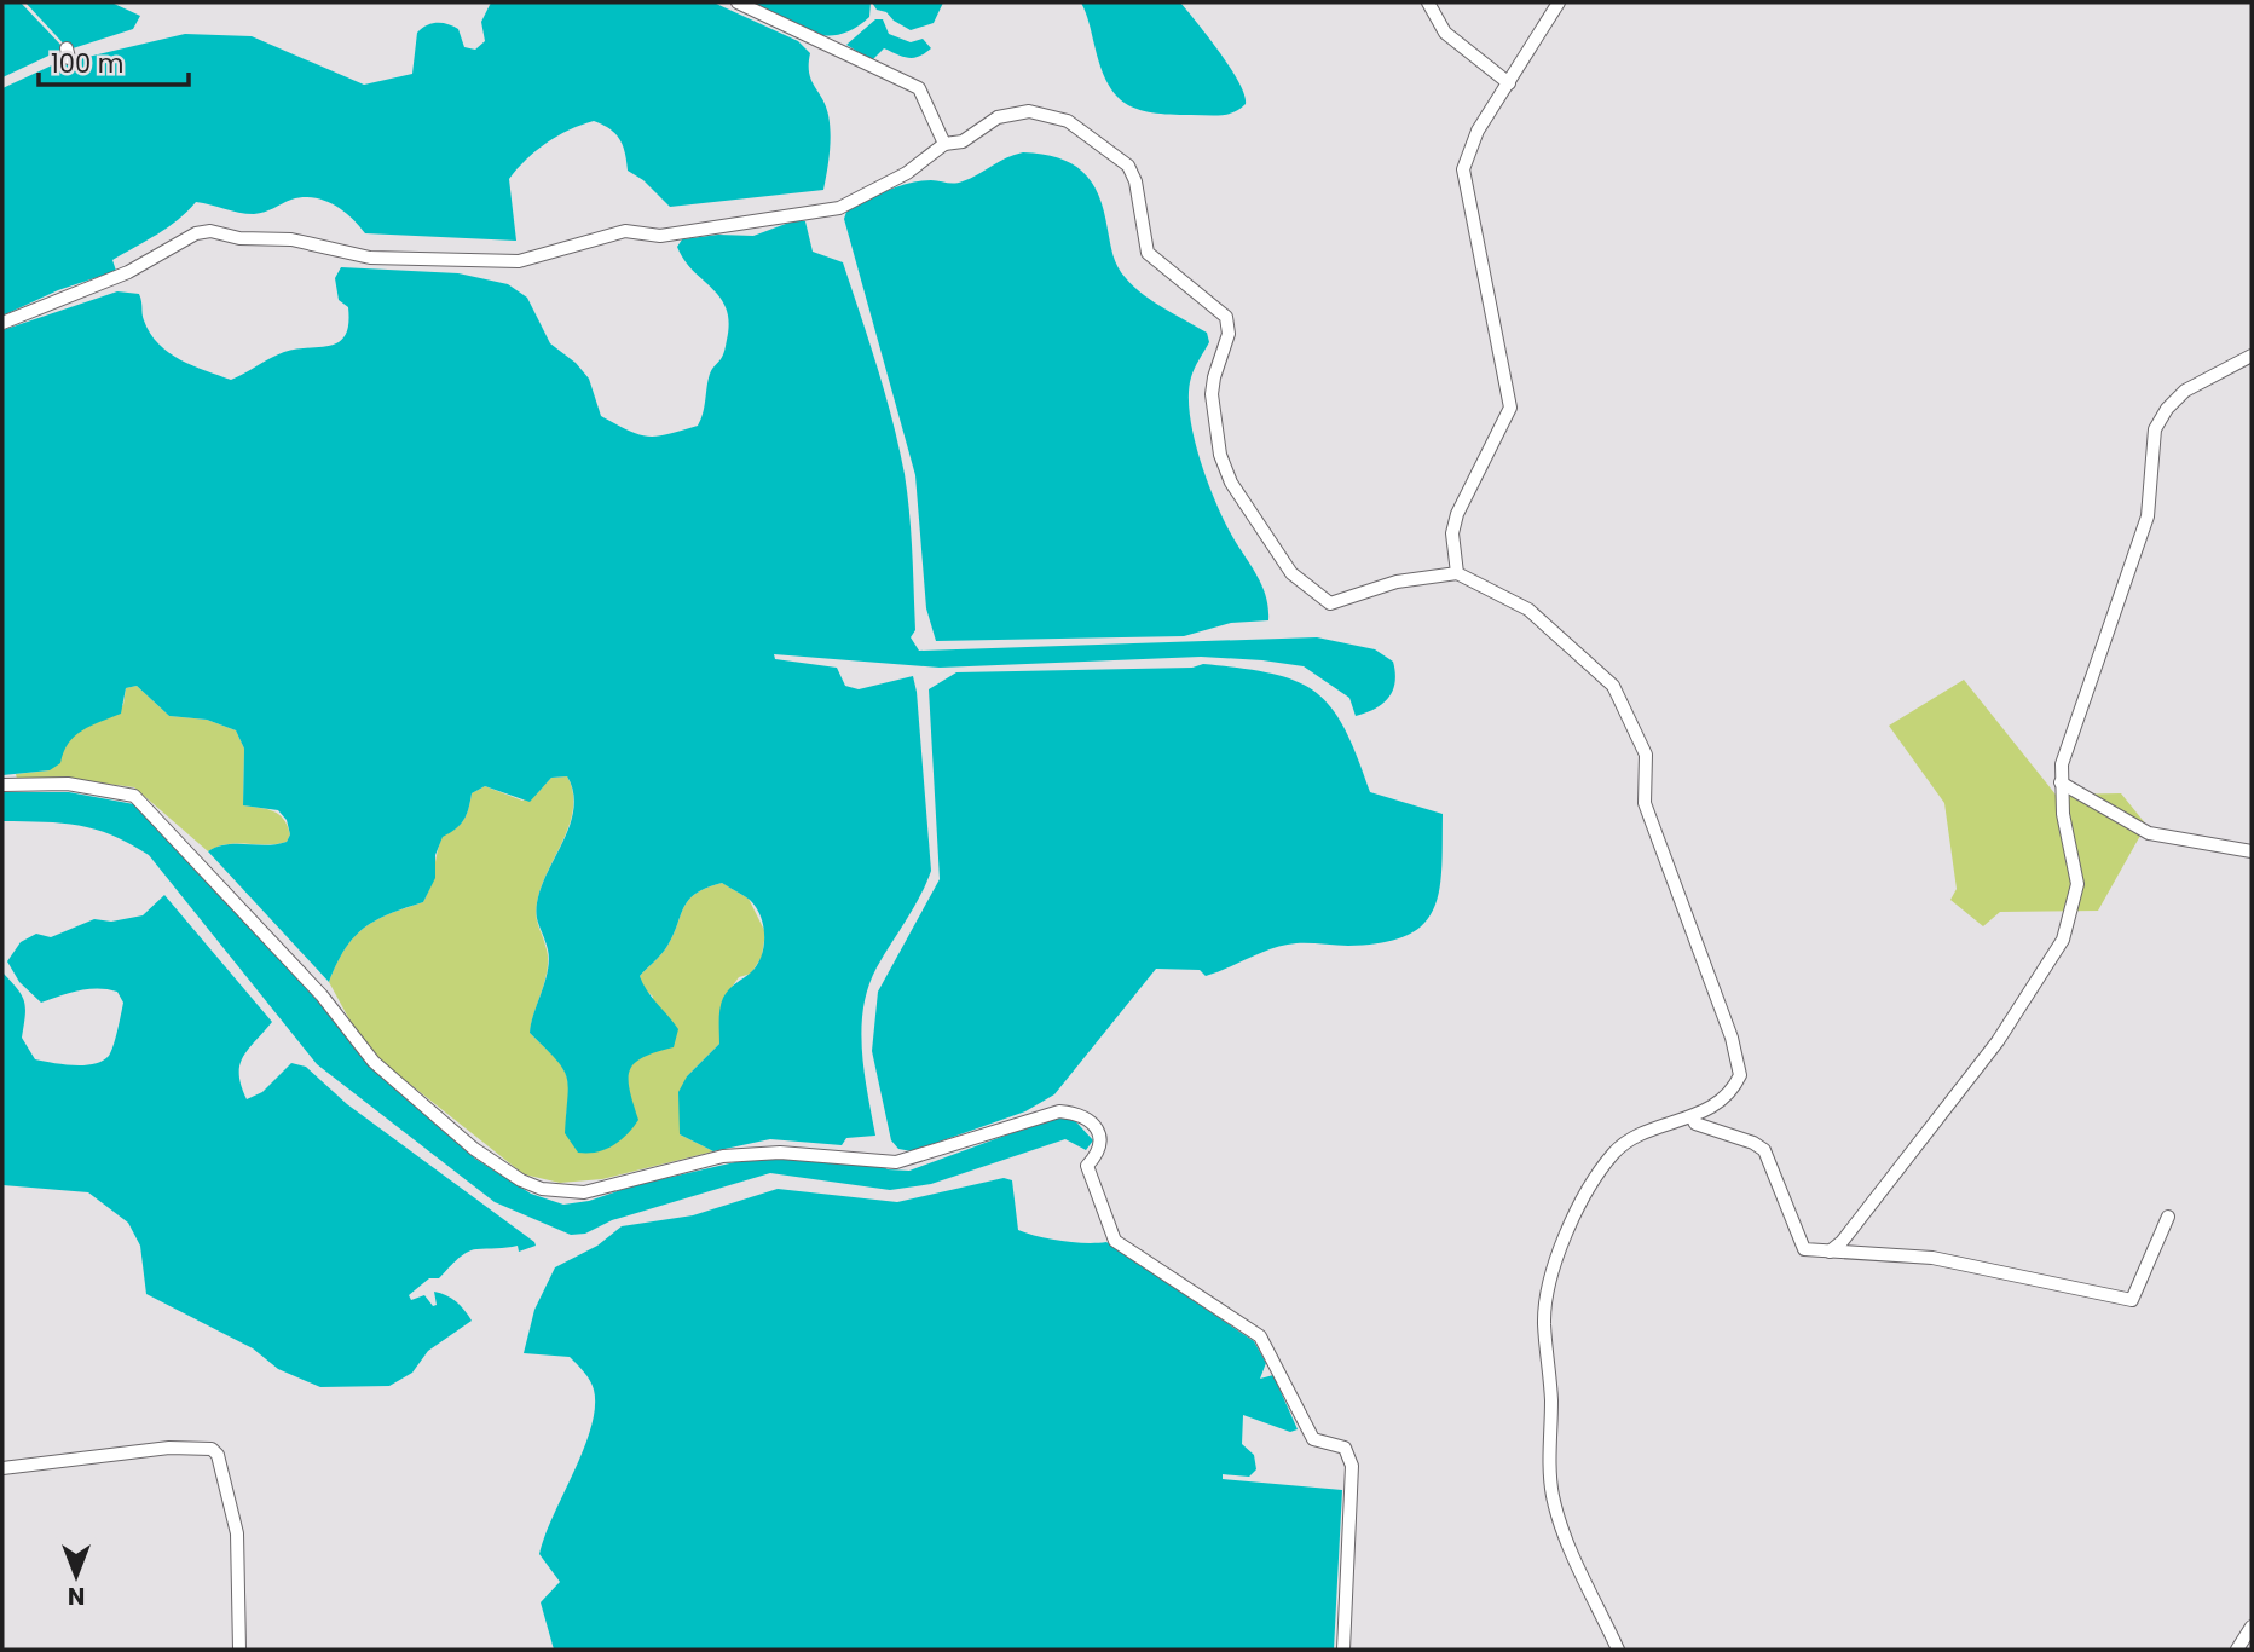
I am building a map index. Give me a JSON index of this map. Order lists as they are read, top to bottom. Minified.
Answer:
{"scale_bar":"100 m","north":"bottom"}
